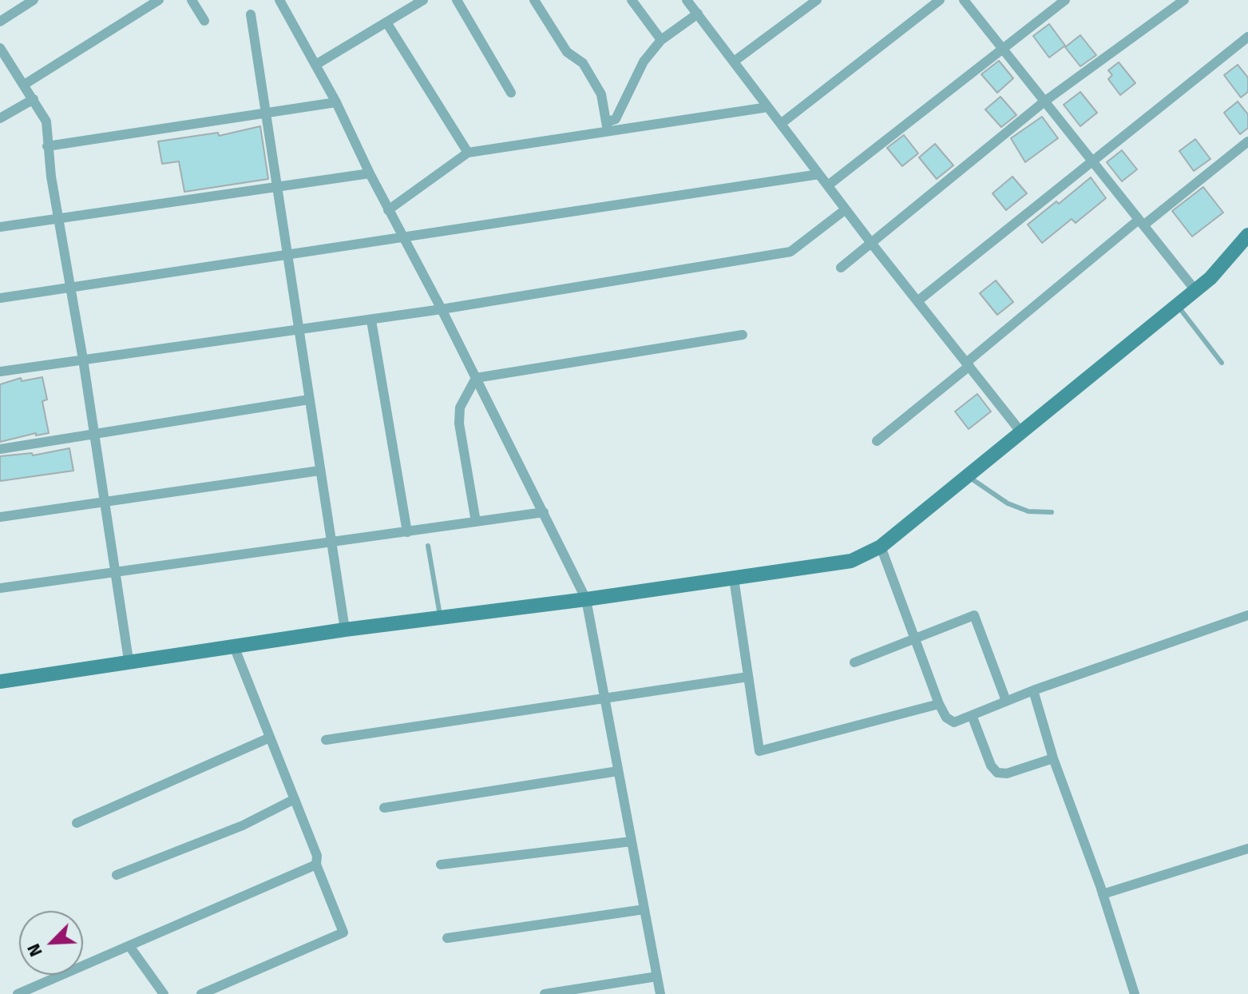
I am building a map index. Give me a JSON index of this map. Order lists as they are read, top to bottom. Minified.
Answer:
{"north":"bottom left"}
